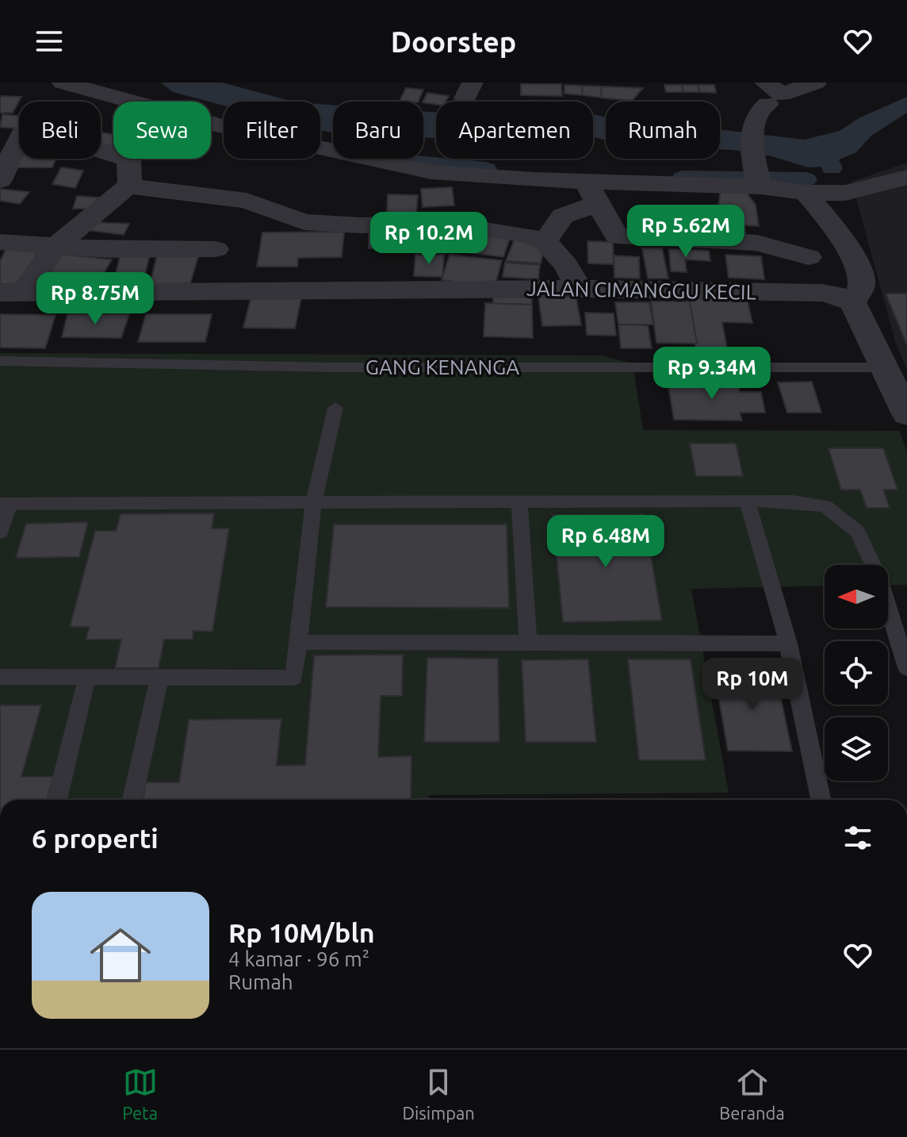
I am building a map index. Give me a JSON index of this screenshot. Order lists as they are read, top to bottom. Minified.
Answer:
{"streets":{"street":["JALAN CIMANGGU KECIL"],"lane":["GANG KENANGA"]},"north":"left","page":{"header":"Doorstep","chip":["Beli","Sewa","Filter","Baru","Apartemen","Rumah"],"price":["Rp 5.62M","Rp 10.2M","Rp 8.75M","Rp 9.34M","Rp 6.48M","Rp 10M"],"heading":"6 properti","list":[{"name":"Rp 10M/bln","note":"4 kamar · 96 m² · Rumah"}],"tabs":["Peta","Disimpan","Beranda"]}}
